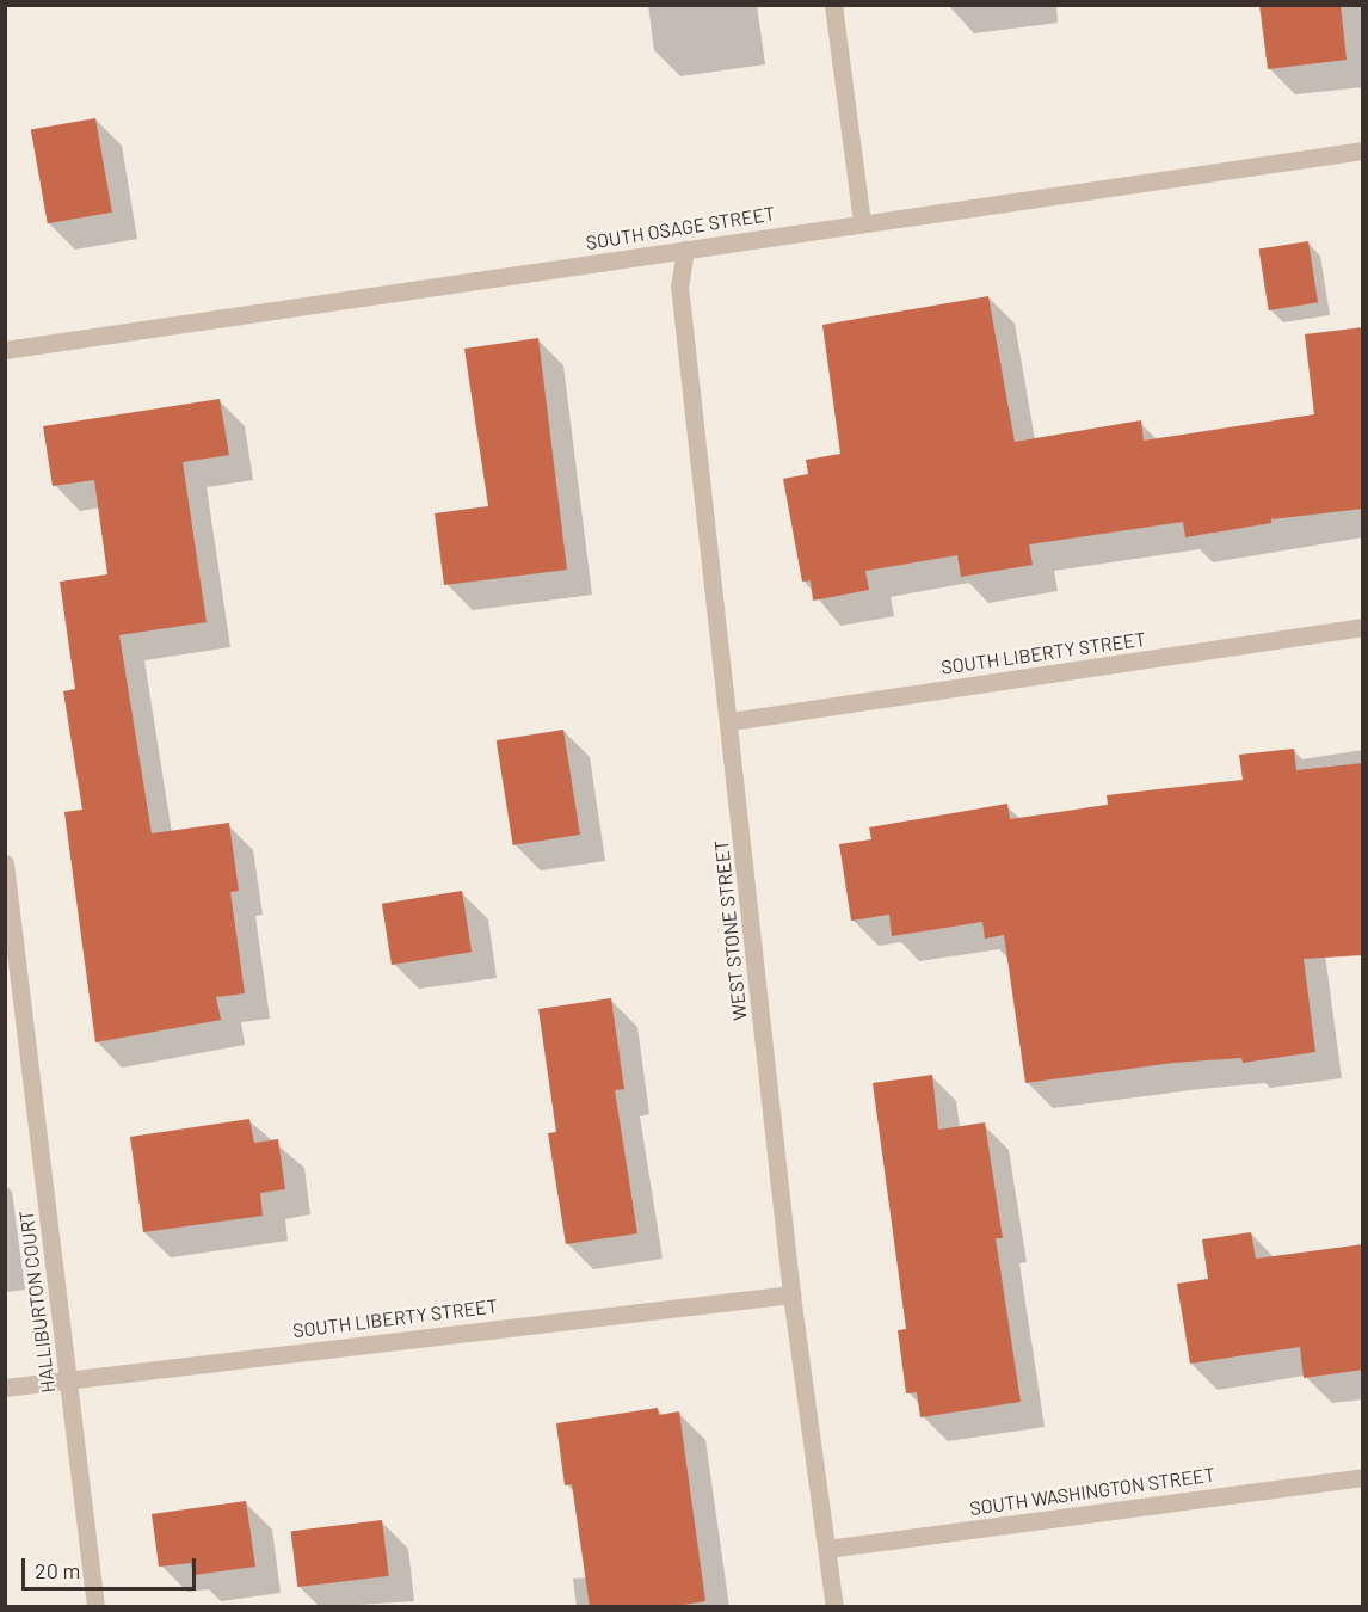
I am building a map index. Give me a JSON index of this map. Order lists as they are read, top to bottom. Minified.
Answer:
{"streets":{"street":["SOUTH OSAGE STREET","SOUTH LIBERTY STREET","WEST STONE STREET","HALLIBURTON COURT","SOUTH WASHINGTON STREET"]},"crossings":[["SOUTH OSAGE STREET","WEST STONE STREET"],["SOUTH LIBERTY STREET","WEST STONE STREET"],["SOUTH LIBERTY STREET","HALLIBURTON COURT"],["WEST STONE STREET","SOUTH WASHINGTON STREET"]],"scale_bar":"20 m"}
